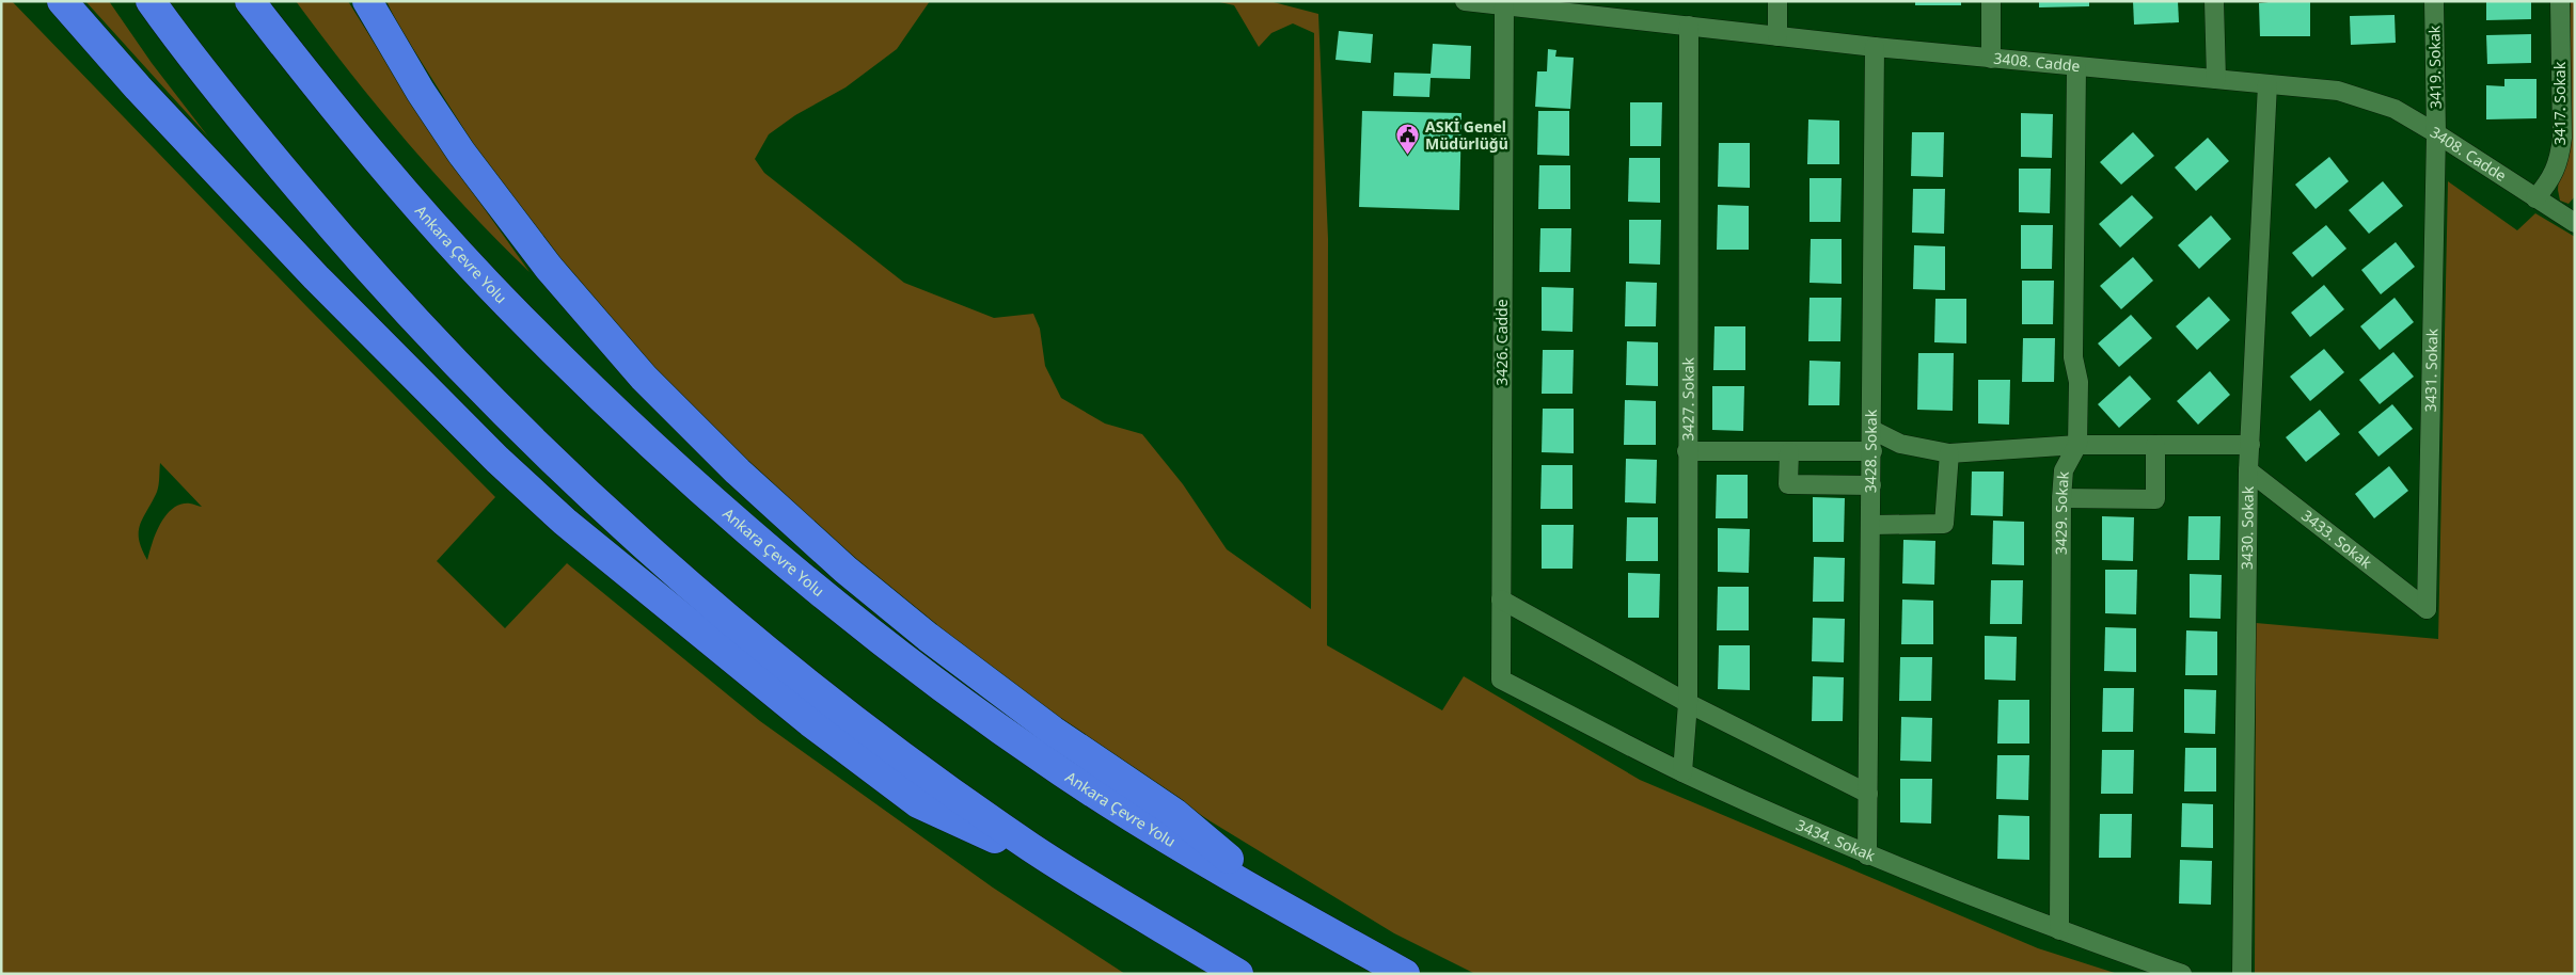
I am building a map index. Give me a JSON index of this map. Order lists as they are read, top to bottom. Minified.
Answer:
{"streets":{"highway":["Ankara Çevre Yolu"],"street":["3408. Cadde","3419. Sokak","3417. Sokak","3426. Cadde","3431. Sokak","3427. Sokak","3428. Sokak","3429. Sokak","3430. Sokak","3433. Sokak","3434. Sokak"]},"crossings":[["3408. Cadde","3419. Sokak"],["3408. Cadde","3417. Sokak"],["3408. Cadde","3426. Cadde"],["3408. Cadde","3431. Sokak"],["3408. Cadde","3427. Sokak"],["3408. Cadde","3428. Sokak"],["3408. Cadde","3429. Sokak"],["3408. Cadde","3430. Sokak"],["3419. Sokak","3431. Sokak"],["3426. Cadde","3434. Sokak"],["3431. Sokak","3433. Sokak"],["3427. Sokak","3434. Sokak"],["3428. Sokak","3434. Sokak"],["3429. Sokak","3434. Sokak"],["3430. Sokak","3433. Sokak"]],"places":{"public building":["ASKİ Genel Müdürlüğü"]}}
